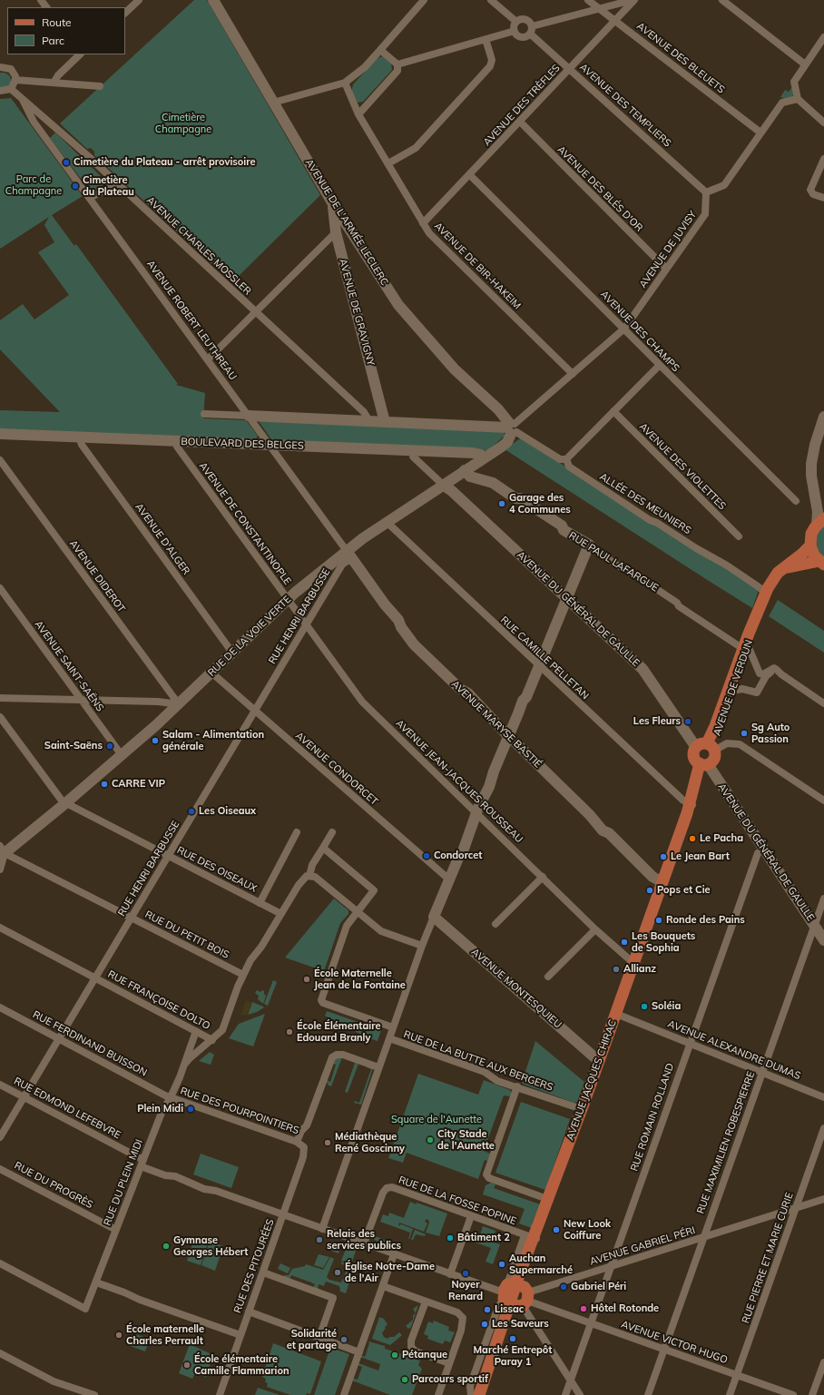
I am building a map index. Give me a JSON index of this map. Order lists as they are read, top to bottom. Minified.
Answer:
{"streets":{"main road":["AVENUE DE VERDUN","AVENUE JACQUES CHIRAC"],"street":["AVENUE DES BLEUETS","AVENUE DES TRÈFLES","AVENUE DES TEMPLIERS","AVENUE DES BLÉS D'OR","AVENUE DE L'ARMÉE LECLERC","AVENUE CHARLES MOSSLER","AVENUE DE JUVISY","AVENUE DE BIR-HAKEIM","AVENUE DE GRAVIGNY","AVENUE ROBERT LEUTHREAU","AVENUE DES CHAMPS","BOULEVARD DES BELGES","AVENUE DES VIOLETTES","ALLÉE DES MEUNIERS","AVENUE DE CONSTANTINOPLE","AVENUE D'ALGER","RUE PAUL LAFARGUE","AVENUE DIDEROT","AVENUE DU GÉNÉRAL DE GAULLE","RUE HENRI BARBUSSE","RUE DE LA VOIE VERTE","RUE CAMILLE PELLETAN","AVENUE SAINT-SAËNS","AVENUE MARYSE BASTIÉ","AVENUE CONDORCET","AVENUE JEAN-JACQUES ROUSSEAU","RUE DES OISEAUX","RUE DU PETIT BOIS","AVENUE MONTESQUIEU","RUE FRANÇOISE DOLTO","RUE FERDINAND BUISSON","AVENUE ALEXANDRE DUMAS","RUE DE LA BUTTE AUX BERGERS","RUE EDMOND LEFEBVRE","RUE DES POURPOINTIERS","RUE ROMAIN ROLLAND","RUE MAXIMILIEN ROBESPIERRE","RUE DU PLEIN MIDI","RUE DU PROGRÈS","RUE DE LA FOSSE POPINE","AVENUE GABRIEL PÉRI","RUE PIERRE ET MARIE CURIE","RUE DES PITOURÉES","AVENUE VICTOR HUGO"]},"crossings":[["AVENUE DES BLEUETS","AVENUE DES TRÈFLES"],["AVENUE DES TRÈFLES","AVENUE DES TEMPLIERS"],["AVENUE DES TRÈFLES","AVENUE DES BLÉS D'OR"],["AVENUE DES TRÈFLES","AVENUE DE BIR-HAKEIM"],["AVENUE DES TRÈFLES","AVENUE DES CHAMPS"],["AVENUE DES TEMPLIERS","AVENUE DE JUVISY"],["AVENUE DES BLÉS D'OR","AVENUE DE JUVISY"],["AVENUE DE L'ARMÉE LECLERC","AVENUE DE JUVISY"],["AVENUE DE L'ARMÉE LECLERC","AVENUE DE GRAVIGNY"],["AVENUE DE L'ARMÉE LECLERC","ALLÉE DES MEUNIERS"],["AVENUE DE L'ARMÉE LECLERC","RUE DE LA VOIE VERTE"],["AVENUE CHARLES MOSSLER","AVENUE ROBERT LEUTHREAU"],["AVENUE DE JUVISY","AVENUE DE BIR-HAKEIM"],["AVENUE DE JUVISY","AVENUE DES CHAMPS"],["AVENUE DE JUVISY","ALLÉE DES MEUNIERS"],["AVENUE DE JUVISY","RUE DE LA VOIE VERTE"],["AVENUE ROBERT LEUTHREAU","BOULEVARD DES BELGES"],["AVENUE ROBERT LEUTHREAU","RUE HENRI BARBUSSE"],["AVENUE ROBERT LEUTHREAU","RUE DE LA VOIE VERTE"],["AVENUE ROBERT LEUTHREAU","AVENUE MARYSE BASTIÉ"],["BOULEVARD DES BELGES","AVENUE DE CONSTANTINOPLE"],["BOULEVARD DES BELGES","AVENUE D'ALGER"],["BOULEVARD DES BELGES","RUE DE LA VOIE VERTE"],["ALLÉE DES MEUNIERS","RUE DE LA VOIE VERTE"],["ALLÉE DES MEUNIERS","AVENUE DE VERDUN"],["AVENUE DE CONSTANTINOPLE","RUE DE LA VOIE VERTE"],["AVENUE DE CONSTANTINOPLE","AVENUE JEAN-JACQUES ROUSSEAU"],["AVENUE D'ALGER","RUE DE LA VOIE VERTE"],["RUE PAUL LAFARGUE","RUE DE LA VOIE VERTE"],["RUE PAUL LAFARGUE","AVENUE DE VERDUN"],["AVENUE DIDEROT","RUE DE LA VOIE VERTE"],["AVENUE DU GÉNÉRAL DE GAULLE","RUE DE LA VOIE VERTE"],["AVENUE DU GÉNÉRAL DE GAULLE","AVENUE DE VERDUN"],["AVENUE DU GÉNÉRAL DE GAULLE","AVENUE JACQUES CHIRAC"],["AVENUE DU GÉNÉRAL DE GAULLE","RUE ROMAIN ROLLAND"],["AVENUE DU GÉNÉRAL DE GAULLE","RUE MAXIMILIEN ROBESPIERRE"],["RUE HENRI BARBUSSE","RUE DE LA VOIE VERTE"],["RUE HENRI BARBUSSE","AVENUE MARYSE BASTIÉ"],["RUE HENRI BARBUSSE","AVENUE CONDORCET"],["RUE HENRI BARBUSSE","AVENUE JEAN-JACQUES ROUSSEAU"],["RUE HENRI BARBUSSE","RUE DES OISEAUX"],["RUE HENRI BARBUSSE","RUE DU PETIT BOIS"],["RUE HENRI BARBUSSE","RUE FRANÇOISE DOLTO"],["RUE HENRI BARBUSSE","RUE FERDINAND BUISSON"],["RUE HENRI BARBUSSE","RUE EDMOND LEFEBVRE"],["RUE DE LA VOIE VERTE","RUE CAMILLE PELLETAN"],["RUE DE LA VOIE VERTE","AVENUE SAINT-SAËNS"],["RUE DE LA VOIE VERTE","AVENUE MARYSE BASTIÉ"],["RUE DE LA VOIE VERTE","AVENUE CONDORCET"],["RUE DE LA VOIE VERTE","AVENUE JEAN-JACQUES ROUSSEAU"],["RUE DE LA VOIE VERTE","RUE DES OISEAUX"],["RUE DE LA VOIE VERTE","RUE DU PETIT BOIS"],["RUE CAMILLE PELLETAN","AVENUE JACQUES CHIRAC"],["AVENUE DE VERDUN","AVENUE JACQUES CHIRAC"],["AVENUE MARYSE BASTIÉ","AVENUE JACQUES CHIRAC"],["AVENUE JEAN-JACQUES ROUSSEAU","AVENUE JACQUES CHIRAC"],["RUE DES OISEAUX","RUE DU PLEIN MIDI"],["RUE DU PETIT BOIS","RUE DU PLEIN MIDI"],["AVENUE MONTESQUIEU","AVENUE JACQUES CHIRAC"],["RUE FRANÇOISE DOLTO","RUE DU PLEIN MIDI"],["RUE FERDINAND BUISSON","RUE DES POURPOINTIERS"],["RUE FERDINAND BUISSON","RUE DU PLEIN MIDI"],["AVENUE ALEXANDRE DUMAS","AVENUE JACQUES CHIRAC"],["AVENUE ALEXANDRE DUMAS","RUE ROMAIN ROLLAND"],["AVENUE ALEXANDRE DUMAS","RUE MAXIMILIEN ROBESPIERRE"],["RUE DE LA BUTTE AUX BERGERS","AVENUE JACQUES CHIRAC"],["RUE EDMOND LEFEBVRE","RUE DU PLEIN MIDI"],["RUE EDMOND LEFEBVRE","RUE DES PITOURÉES"],["RUE EDMOND LEFEBVRE","AVENUE VICTOR HUGO"],["RUE DES POURPOINTIERS","RUE DU PLEIN MIDI"],["RUE DES POURPOINTIERS","RUE DES PITOURÉES"],["RUE ROMAIN ROLLAND","AVENUE GABRIEL PÉRI"],["RUE ROMAIN ROLLAND","AVENUE VICTOR HUGO"],["RUE MAXIMILIEN ROBESPIERRE","AVENUE GABRIEL PÉRI"],["RUE MAXIMILIEN ROBESPIERRE","AVENUE VICTOR HUGO"],["RUE DU PLEIN MIDI","RUE DU PROGRÈS"],["RUE DE LA FOSSE POPINE","AVENUE VICTOR HUGO"],["AVENUE GABRIEL PÉRI","RUE PIERRE ET MARIE CURIE"],["AVENUE GABRIEL PÉRI","AVENUE VICTOR HUGO"],["RUE PIERRE ET MARIE CURIE","AVENUE VICTOR HUGO"]],"parks":["Cimetière Champagne","Parc de Champagne","Square de l'Aunette"],"places":["Cimetière du Plateau - arrêt provisoire","Cimetière du Plateau","Garage des 4 Communes","Les Fleurs","Sg Auto Passion","Salam - Alimentation générale","Saint-Saëns","CARRE VIP","Les Oiseaux","Le Pacha","Condorcet","Le Jean Bart","Pops et Cie","Ronde des Pains","Les Bouquets de Sophia","Allianz","École Maternelle Jean de la Fontaine","Soléia","École Élémentaire Edouard Branly","Plein Midi","City Stade de l'Aunette","Médiathèque René Goscinny","New Look Coiffure","Bâtiment 2","Relais des services publics","Gymnase Georges Hébert","Auchan Supermarché","Église Notre-Dame de l'Air","Noyer Renard","Gabriel Péri","Hôtel Rotonde","Lissac","Les Saveurs","École maternelle Charles Perrault","Marché Entrepôt Paray 1","Solidarité et partage","Pétanque","École élémentaire Camille Flammarion","Parcours sportif"],"legend":["Route","Parc"]}
